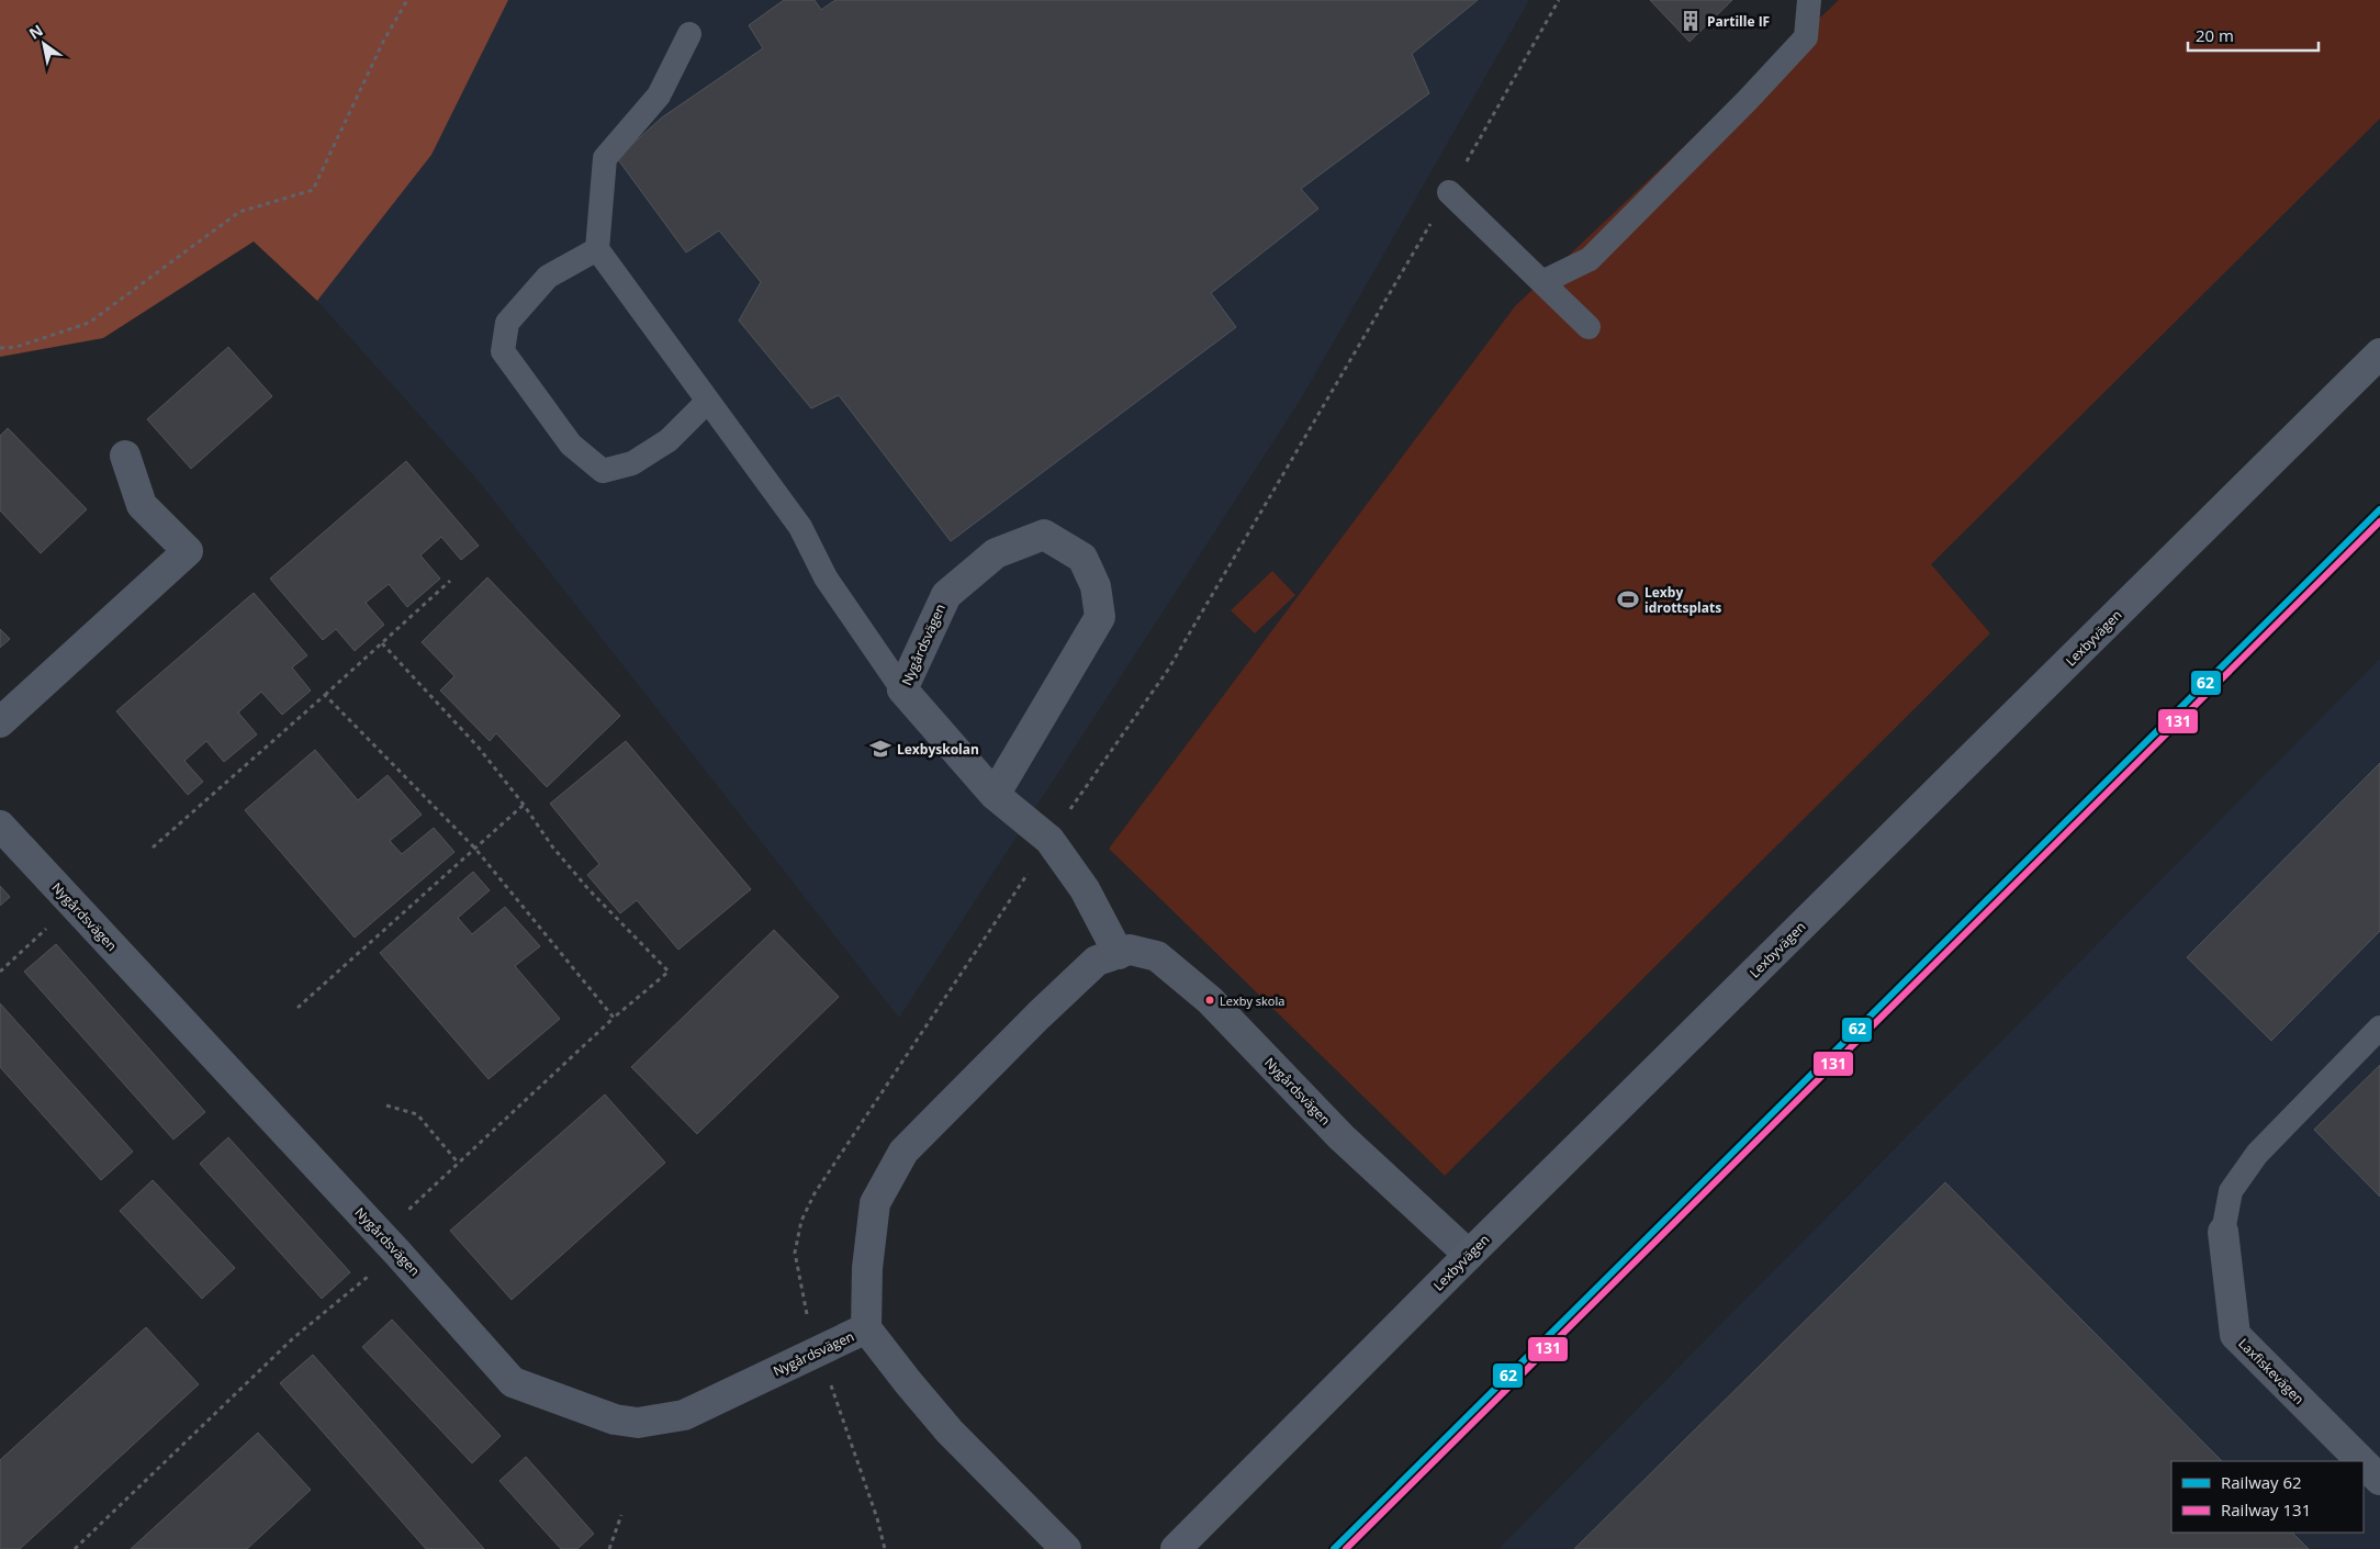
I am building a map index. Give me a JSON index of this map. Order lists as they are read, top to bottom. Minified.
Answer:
{"streets":{"street":["Lexbyvägen","Nygårdsvägen","Laxfiskevägen"]},"crossings":[["Lexbyvägen","Nygårdsvägen"]],"places":{"building":["Partille IF"],"sports":["Lexby idrottsplats"],"school or university":["Lexbyskolan"],"other":["Lexby skola"]},"lines":["rail line 62","rail line 131"],"legend":["Railway 62","Railway 131"],"scale_bar":"20 m","north":"top left"}
